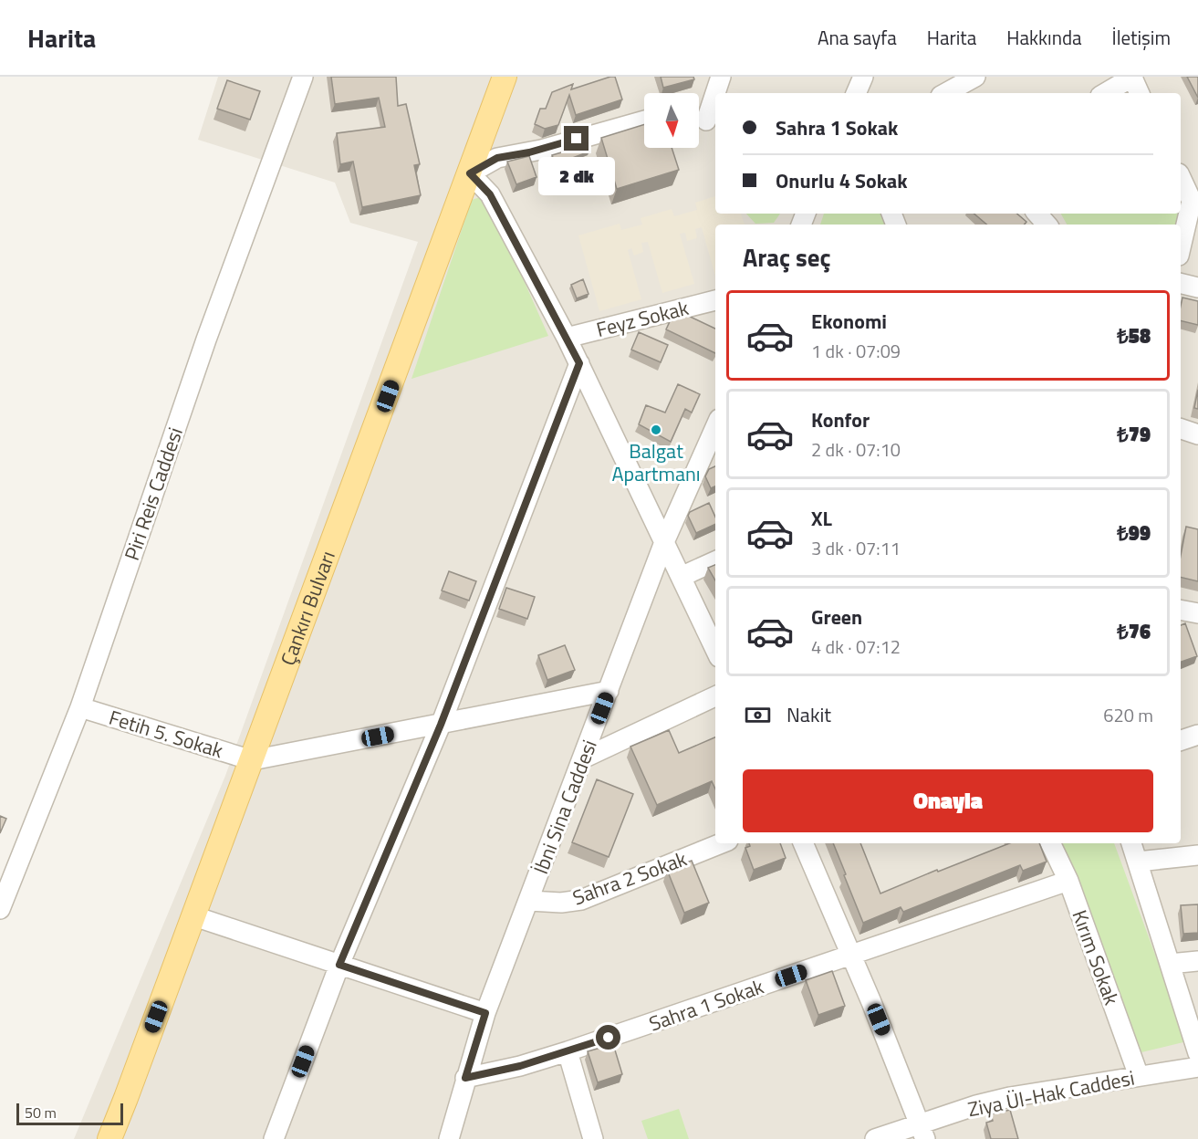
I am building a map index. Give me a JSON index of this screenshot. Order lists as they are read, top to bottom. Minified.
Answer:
{"streets":{"main road":["Çankırı Bulvarı"],"street":["Feyz Sokak","Piri Reis Caddesi","Fetih 5. Sokak","İbni Sina Caddesi","Sahra 2 Sokak","Kırım Sokak","Sahra 1 Sokak","Ziya Ül-Hak Caddesi"]},"crossings":[["Piri Reis Caddesi","Fetih 5. Sokak"],["Çankırı Bulvarı","Fetih 5. Sokak"],["İbni Sina Caddesi","Sahra 2 Sokak"],["İbni Sina Caddesi","Sahra 1 Sokak"],["Kırım Sokak","Sahra 1 Sokak"],["Kırım Sokak","Ziya Ül-Hak Caddesi"]],"places":["Balgat Apartmanı"],"scale_bar":"50 m","north":"bottom","page":{"header":"Harita","nav":["Ana sayfa","Harita","Hakkında","İletişim"],"banner":["Sahra 1 Sokak","Onurlu 4 Sokak"],"bubble":"2 dk","heading":"Araç seç","list":[{"name":"Ekonomi","note":"1 dk · 07:09","value":"₺58"},{"name":"Konfor","note":"2 dk · 07:10","value":"₺79"},{"name":"XL","note":"3 dk · 07:11","value":"₺99"},{"name":"Green","note":"4 dk · 07:12","value":"₺76"}],"pay":["Nakit","620 m"],"buttons":"Onayla","scale":"50 m"}}
